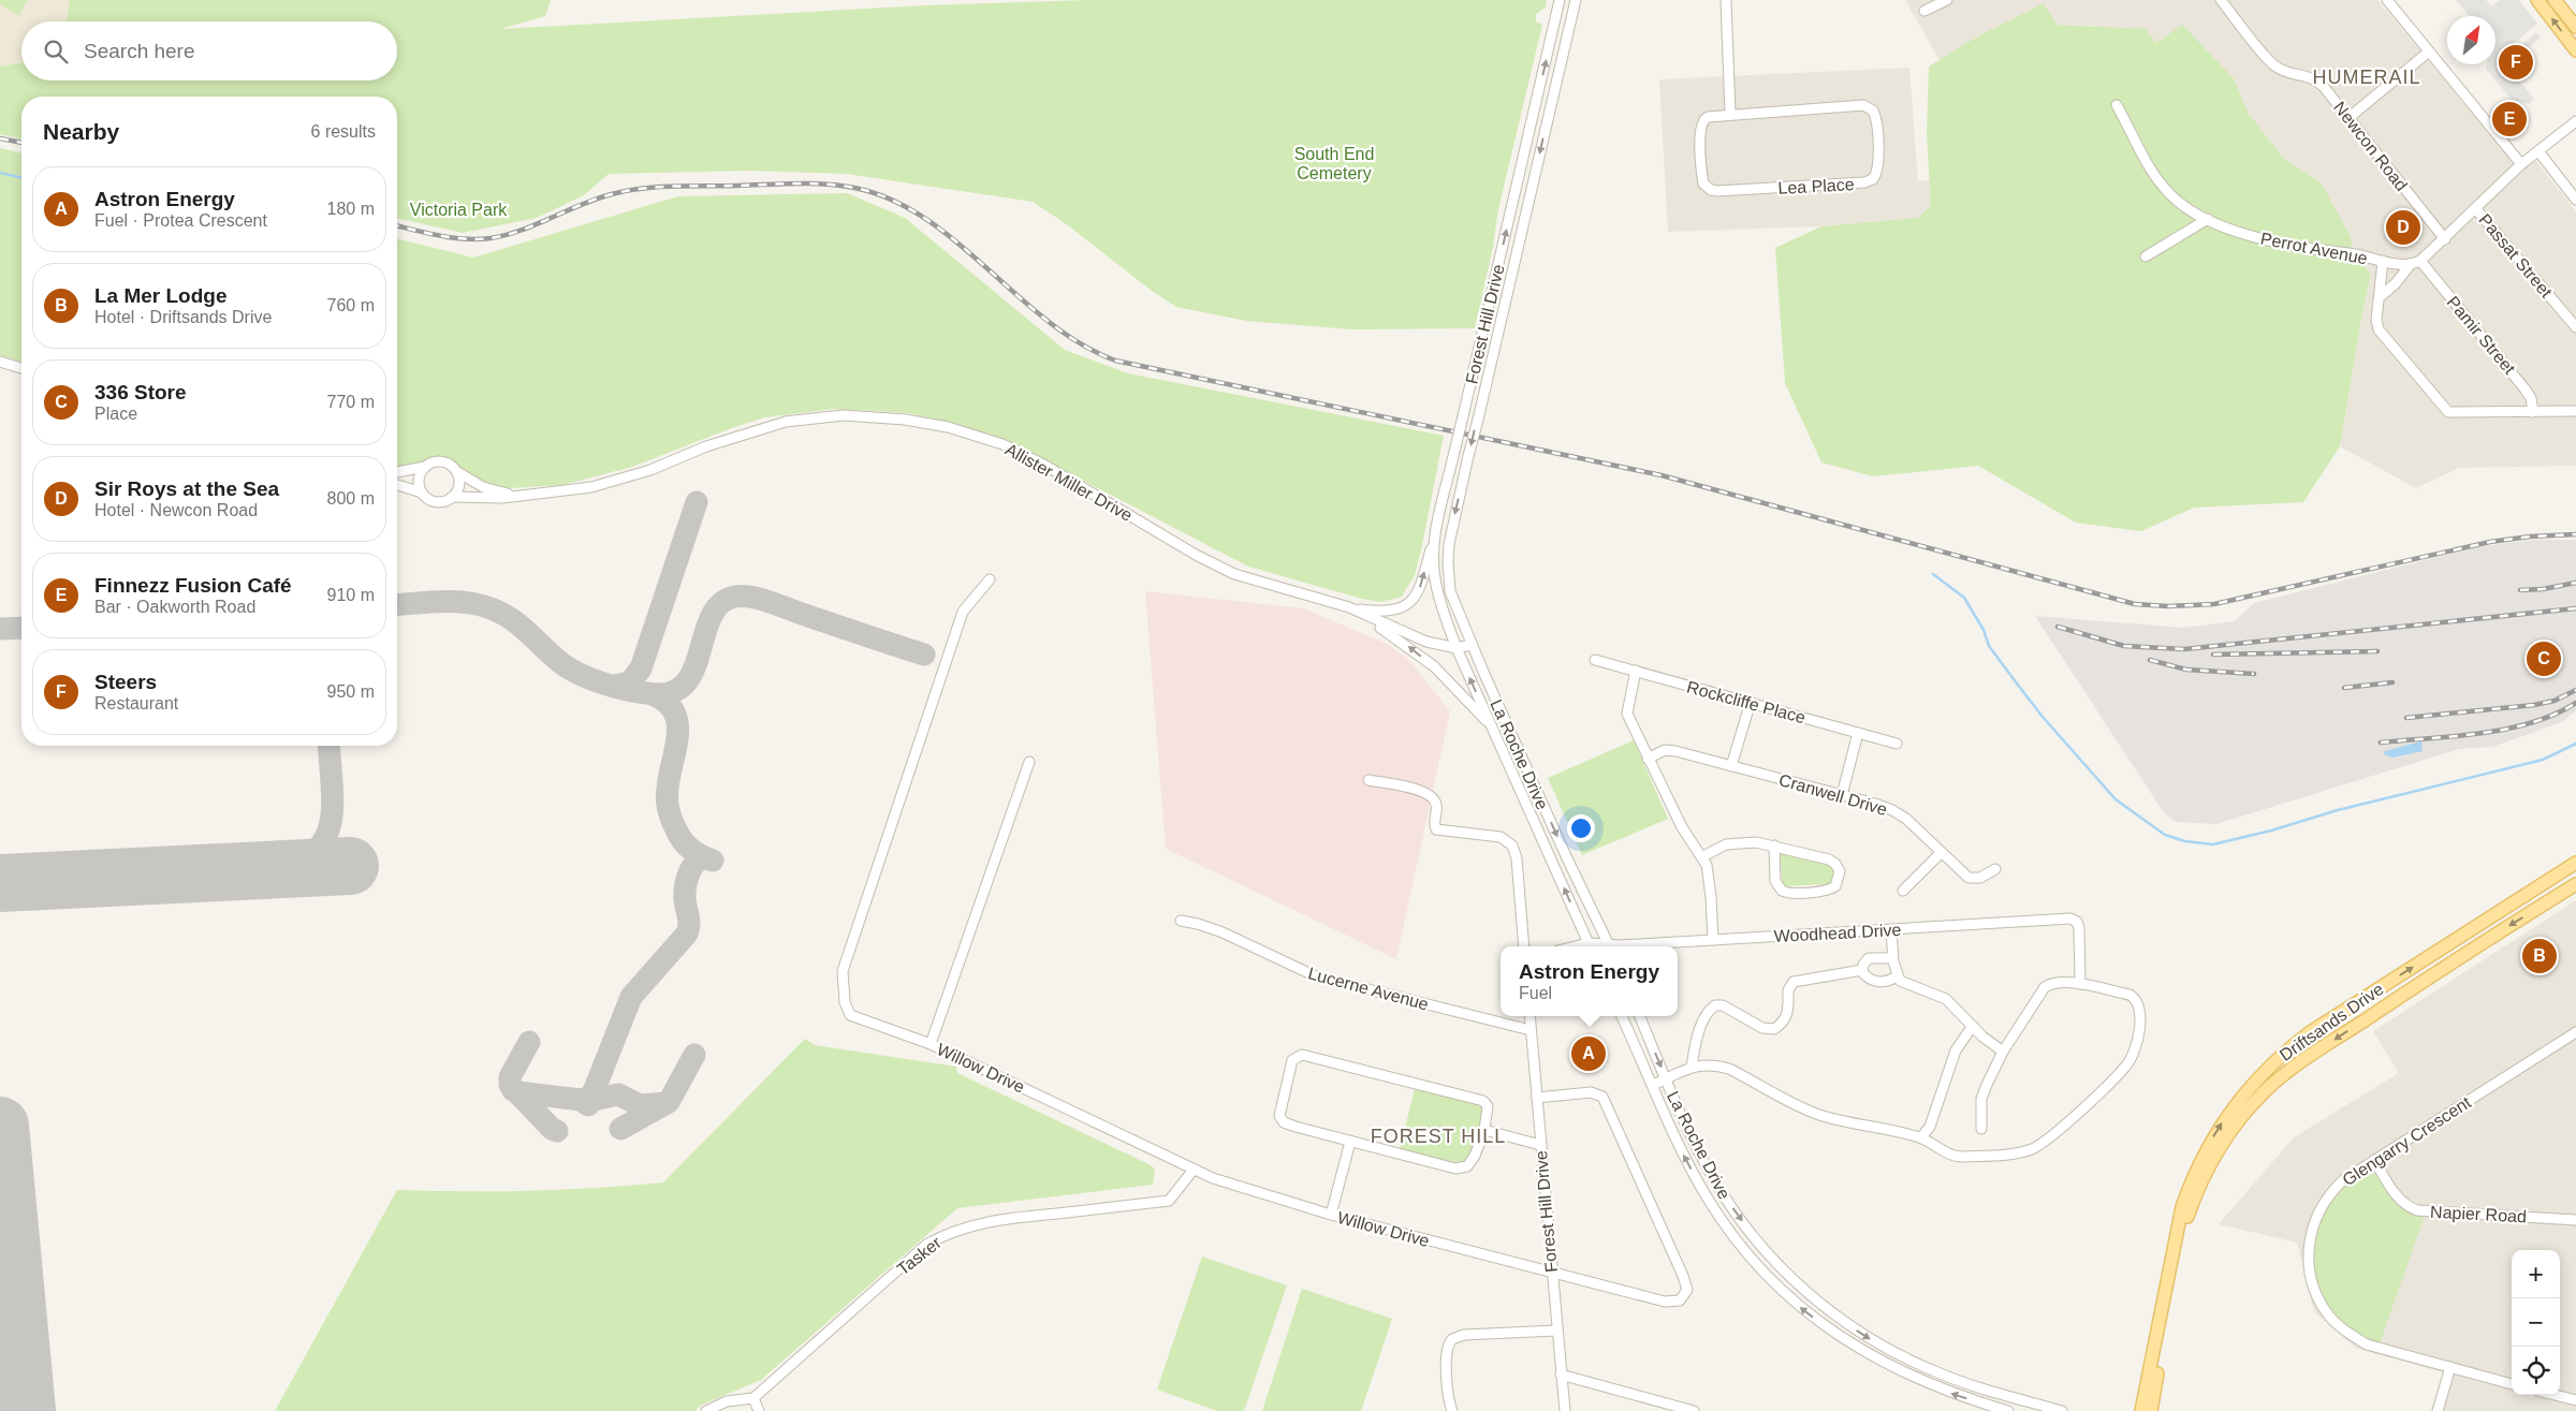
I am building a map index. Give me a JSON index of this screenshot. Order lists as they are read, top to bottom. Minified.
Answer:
{"streets":{"main road":["Driftsands Drive"],"street":["Newcon Road","Lea Place","Perrot Avenue","Passat Street","Forest Hill Drive","Pamir Street","Allister Miller Drive","Rockcliffe Place","La Roche Drive","Cranwell Drive","Woodhead Drive","Lucerne Avenue","Willow Drive","Glengarry Crescent","Napier Road","Tasker"]},"crossings":[["Perrot Avenue","Pamir Street"],["Forest Hill Drive","Allister Miller Drive"],["Forest Hill Drive","La Roche Drive"],["Forest Hill Drive","Lucerne Avenue"],["Forest Hill Drive","Willow Drive"],["Allister Miller Drive","La Roche Drive"],["Willow Drive","Tasker"],["Glengarry Crescent","Napier Road"]],"districts":["HUMERAIL","FOREST HILL"],"parks":["South End Cemetery","Victoria Park"],"north":"top right","page":{"search":"Search here","pins":["F","E","D","C","B","A"],"heading":["Nearby","6 results"],"list":[{"mark":"A","name":"Astron Energy","note":"Fuel · Protea Crescent","value":"180 m"},{"mark":"B","name":"La Mer Lodge","note":"Hotel · Driftsands Drive","value":"760 m"},{"mark":"C","name":"336 Store","note":"Place","value":"770 m"},{"mark":"D","name":"Sir Roys at the Sea","note":"Hotel · Newcon Road","value":"800 m"},{"mark":"E","name":"Finnezz Fusion Café","note":"Bar · Oakworth Road","value":"910 m"},{"mark":"F","name":"Steers","note":"Restaurant","value":"950 m"}],"popup":["Astron Energy","Fuel"],"map_buttons":["+","−"]}}
